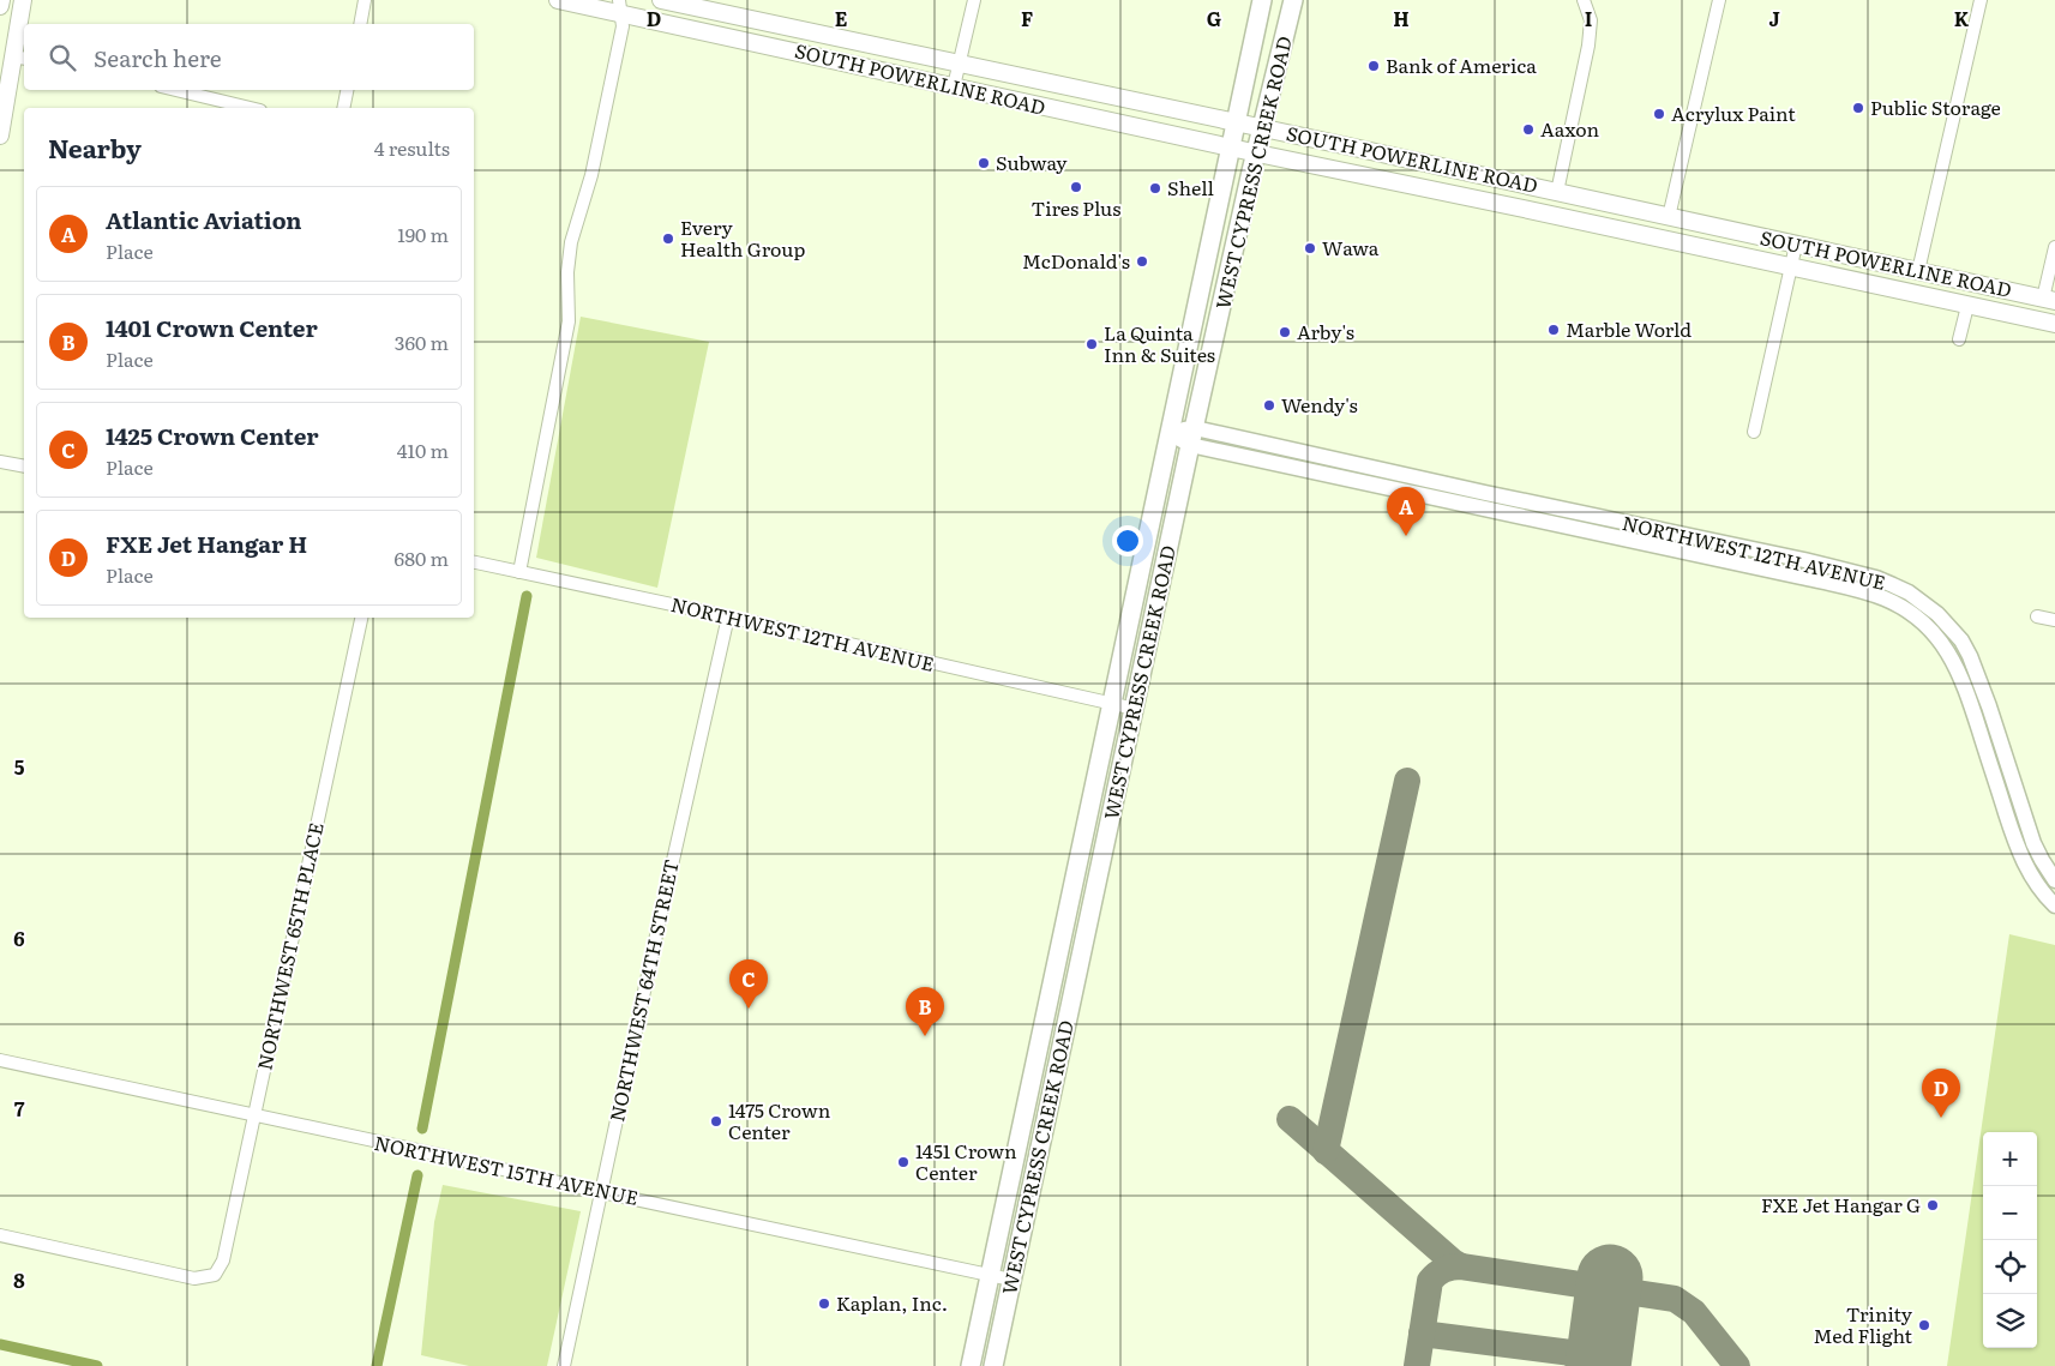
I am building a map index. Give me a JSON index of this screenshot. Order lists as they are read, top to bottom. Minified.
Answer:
{"streets":{"main road":["SOUTH POWERLINE ROAD","WEST CYPRESS CREEK ROAD"],"street":["NORTHWEST 12TH AVENUE","NORTHWEST 65TH PLACE","NORTHWEST 64TH STREET","NORTHWEST 15TH AVENUE"]},"crossings":[["SOUTH POWERLINE ROAD","WEST CYPRESS CREEK ROAD"],["WEST CYPRESS CREEK ROAD","NORTHWEST 12TH AVENUE"],["WEST CYPRESS CREEK ROAD","NORTHWEST 15TH AVENUE"],["NORTHWEST 12TH AVENUE","NORTHWEST 64TH STREET"],["NORTHWEST 65TH PLACE","NORTHWEST 15TH AVENUE"],["NORTHWEST 64TH STREET","NORTHWEST 15TH AVENUE"]],"places":["Bank of America","Public Storage","Acrylux Paint","Aaxon","Subway","Tires Plus","Shell","Every Health Group","Wawa","McDonald's","Marble World","Arby's","La Quinta Inn & Suites","Wendy's","1475 Crown Center","1451 Crown Center","FXE Jet Hangar G","Kaplan, Inc.","Trinity Med Flight"],"page":{"search":"Search here","heading":["Nearby","4 results"],"list":[{"mark":"A","name":"Atlantic Aviation","note":"Place","value":"190 m"},{"mark":"B","name":"1401 Crown Center","note":"Place","value":"360 m"},{"mark":"C","name":"1425 Crown Center","note":"Place","value":"410 m"},{"mark":"D","name":"FXE Jet Hangar H","note":"Place","value":"680 m"}],"pins":["A","C","B","D"],"map_buttons":["+","−"]},"grid":{"columns":["D","E","F","G","H","I","J","K"],"rows":["5","6","7","8"]}}
